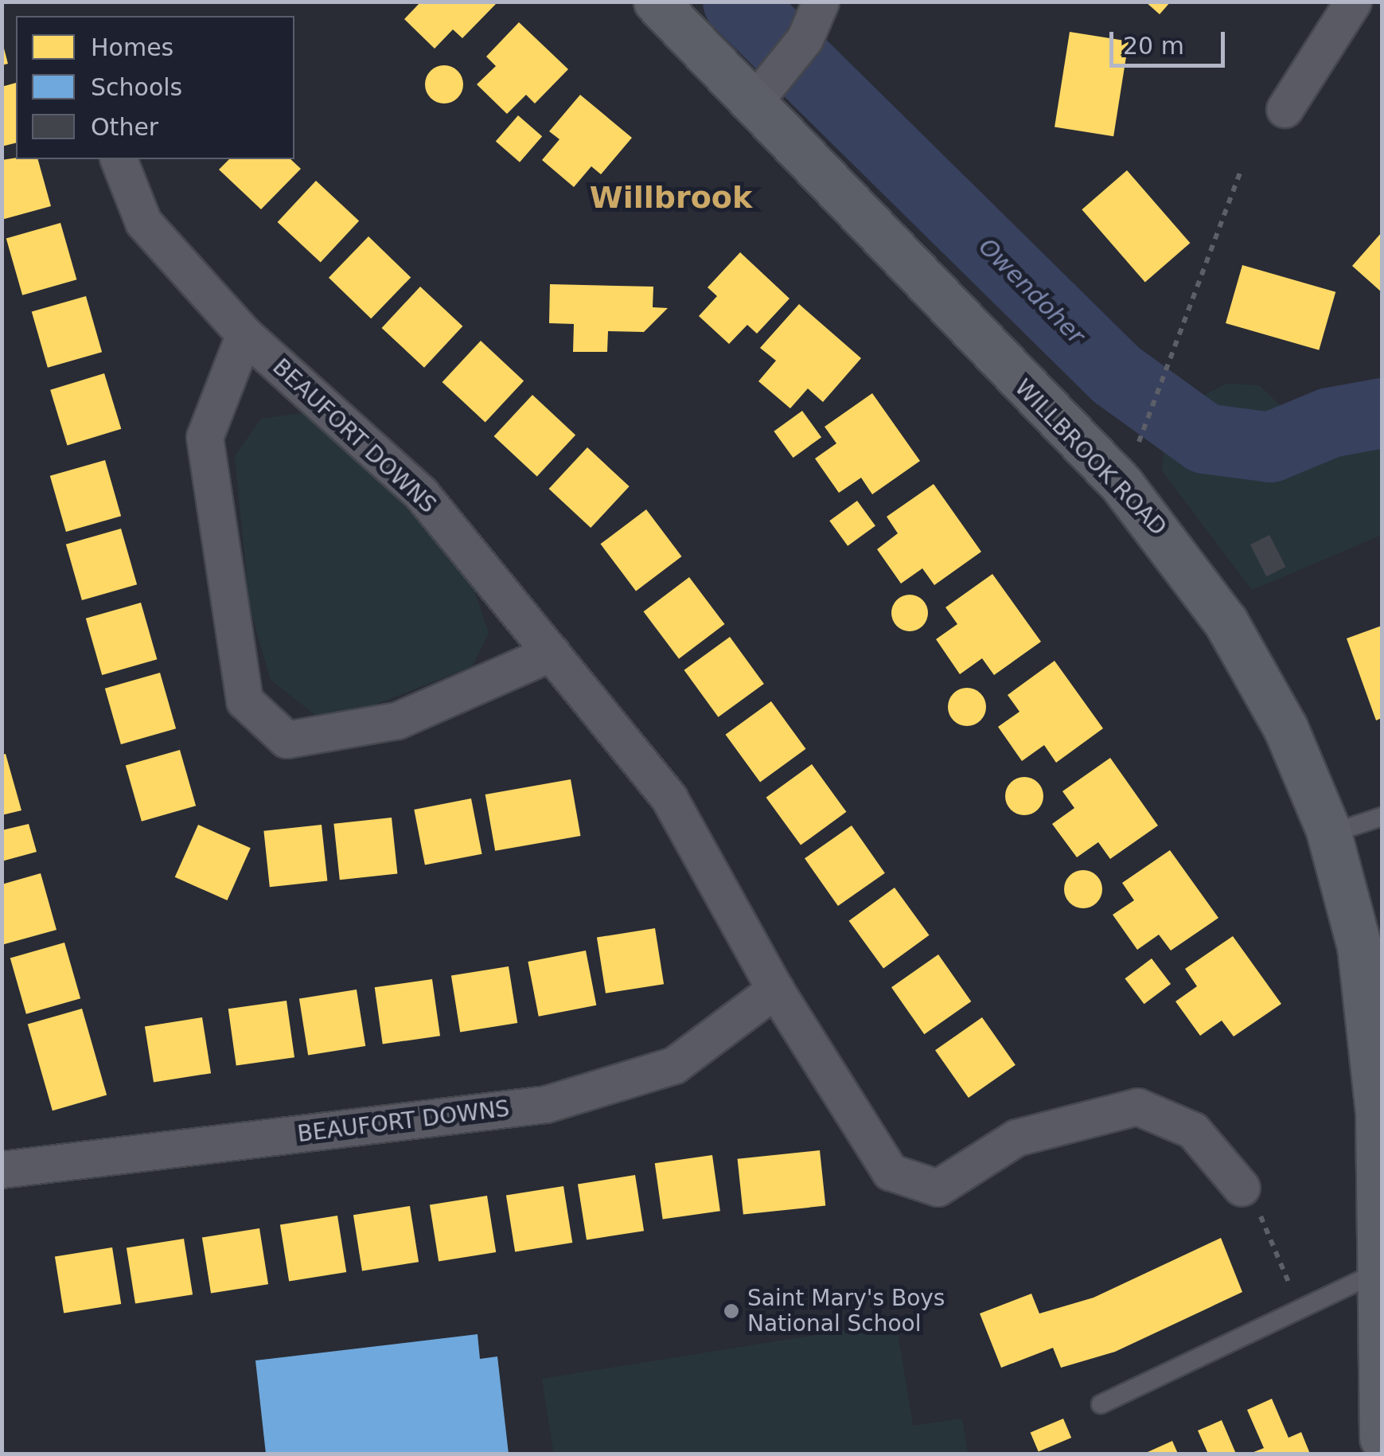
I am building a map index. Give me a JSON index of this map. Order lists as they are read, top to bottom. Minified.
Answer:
{"streets":{"main road":["WILLBROOK ROAD"],"street":["BEAUFORT DOWNS"]},"districts":["Willbrook"],"water":["Owendoher"],"places":["Saint Mary's Boys National School"],"legend":["Homes","Schools","Other"],"scale_bar":"20 m"}
